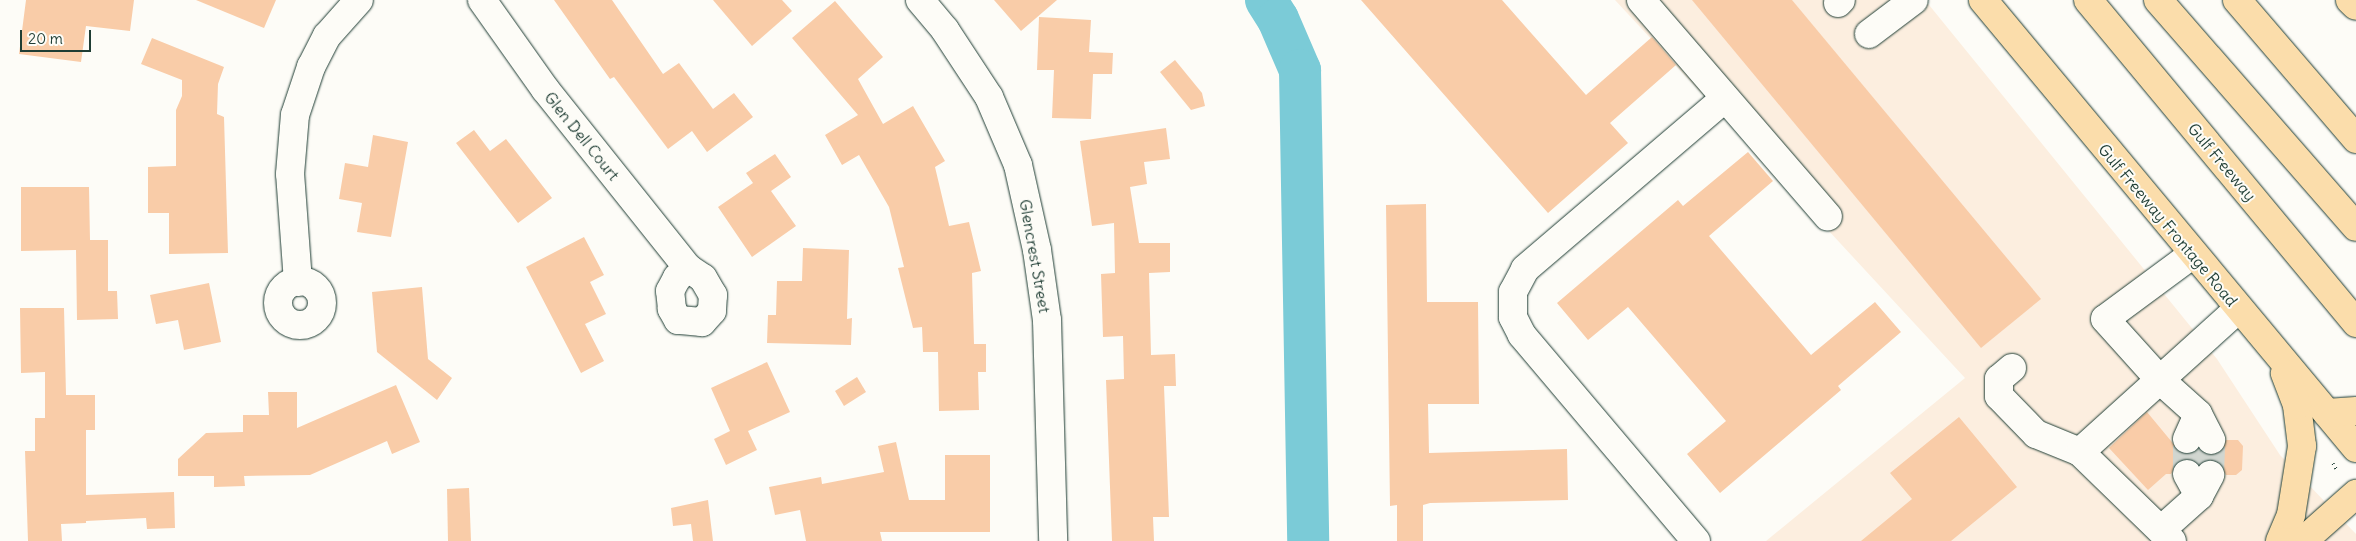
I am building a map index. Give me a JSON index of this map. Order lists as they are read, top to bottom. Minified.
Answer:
{"streets":{"main road":["Gulf Freeway","Gulf Freeway Frontage Road"],"street":["Glen Dell Court","Glencrest Street"]},"scale_bar":"20 m"}
